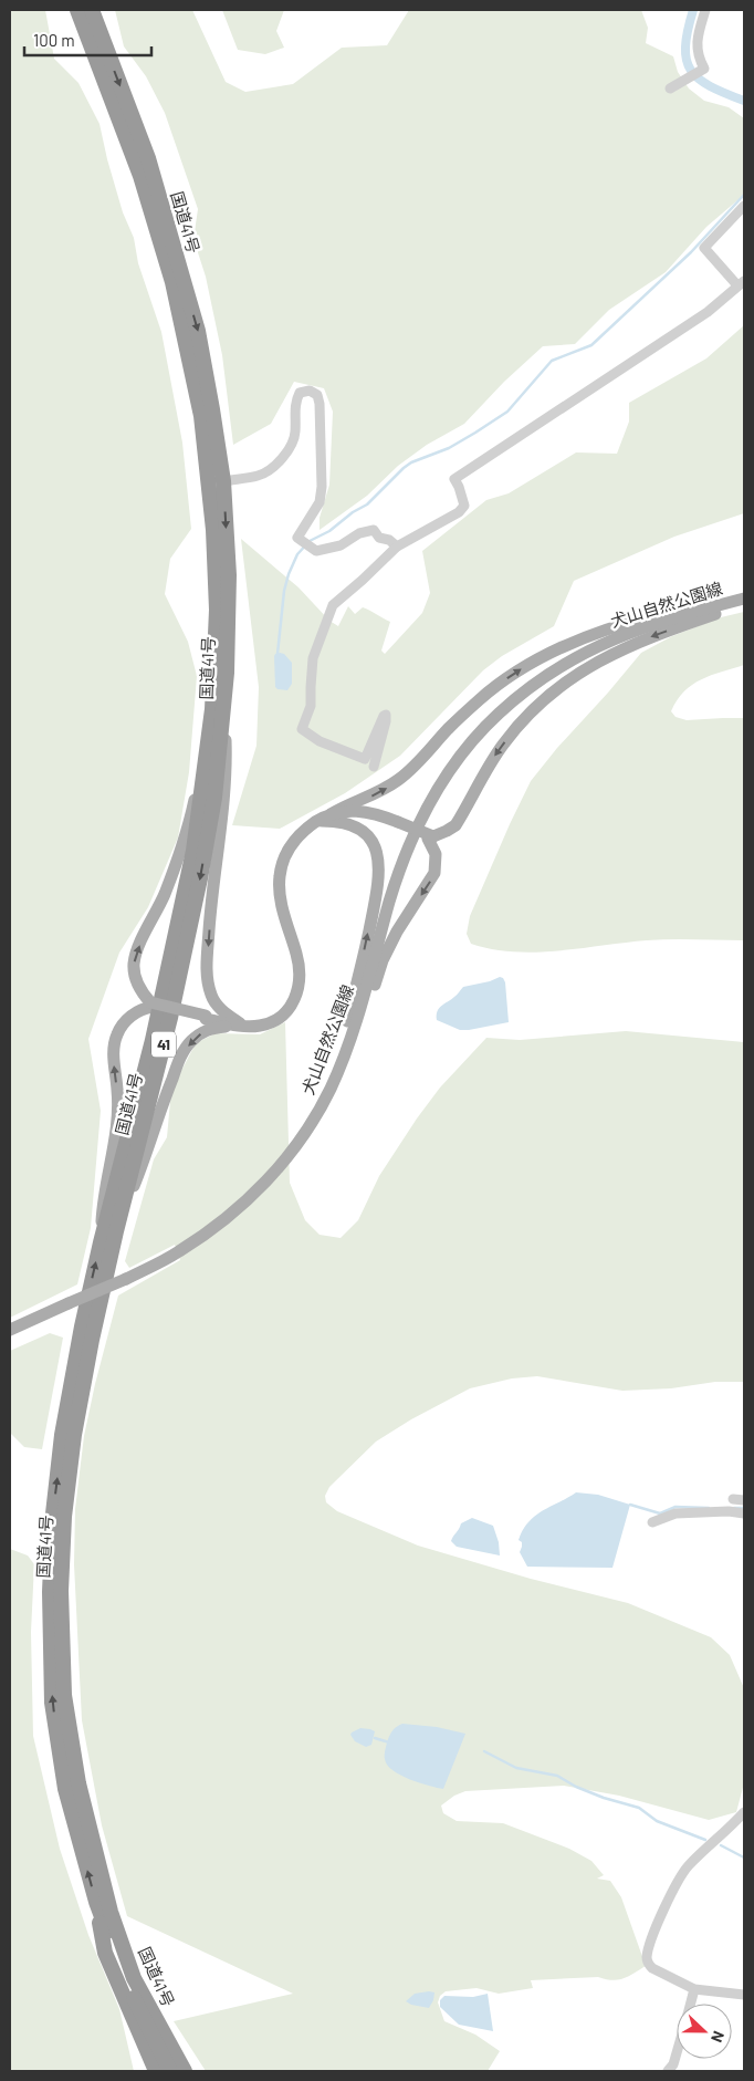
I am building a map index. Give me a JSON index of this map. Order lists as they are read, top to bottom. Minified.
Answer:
{"streets":{"highway":["国道41号","41"],"main road":["犬山自然公園線"]},"scale_bar":"100 m","north":"right"}
